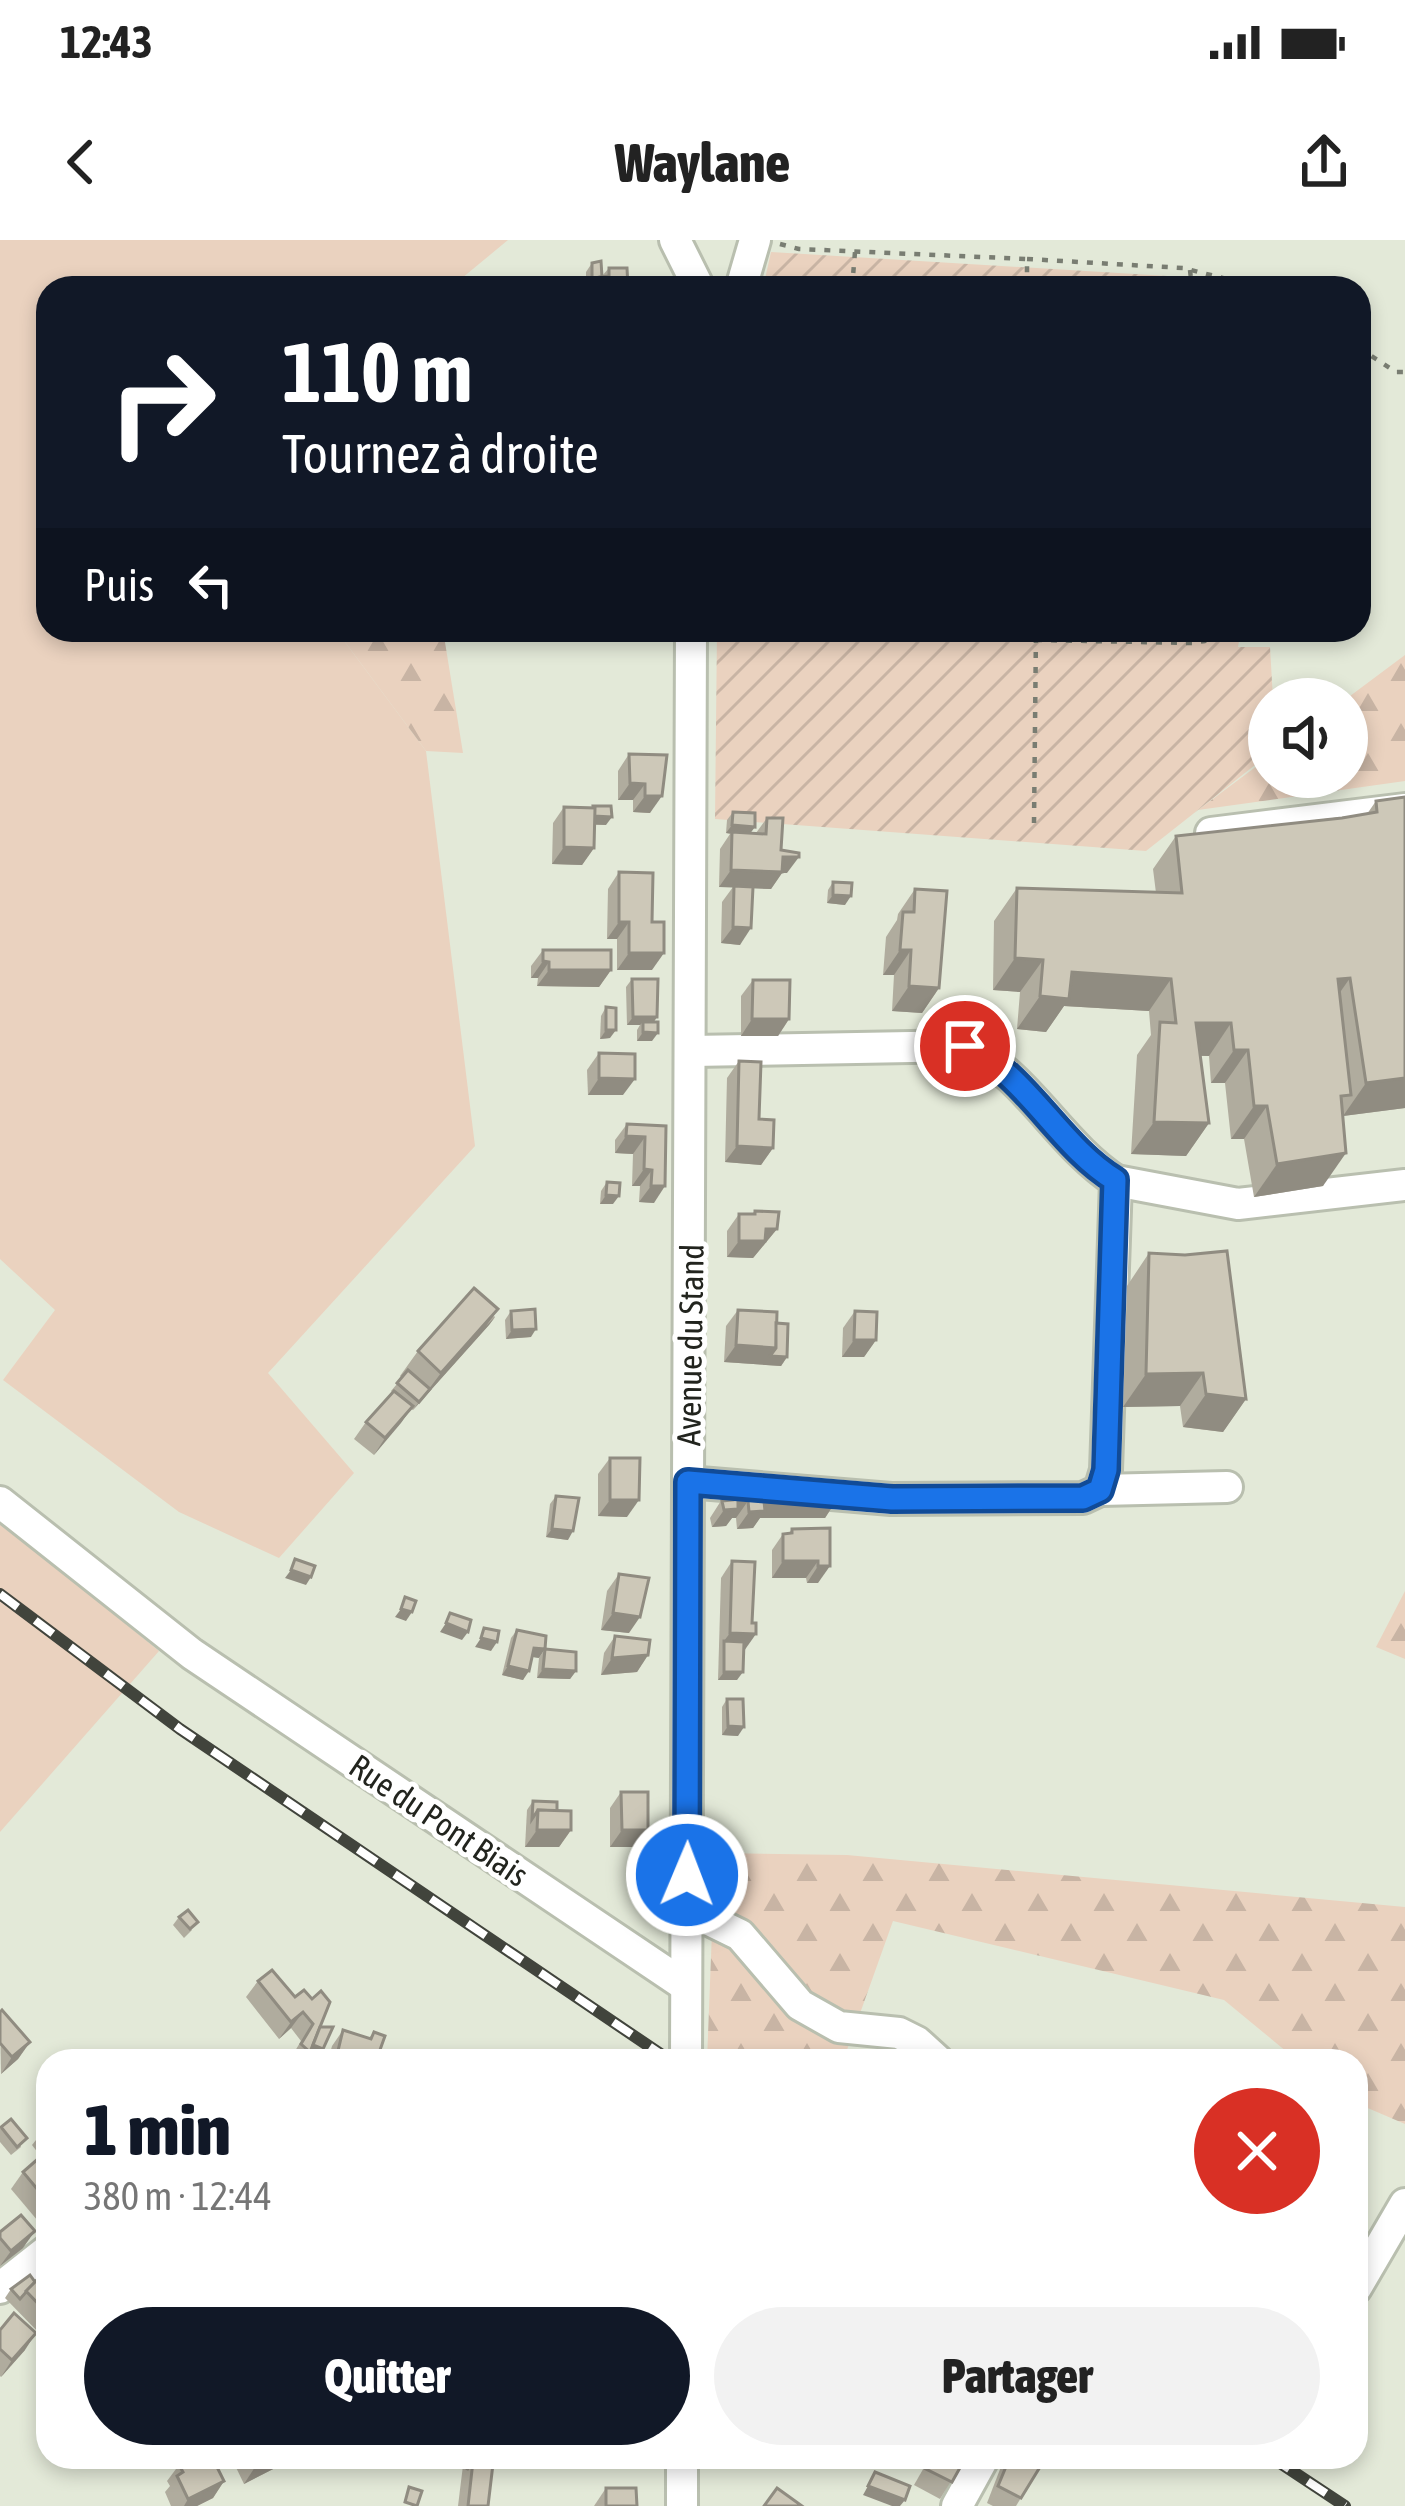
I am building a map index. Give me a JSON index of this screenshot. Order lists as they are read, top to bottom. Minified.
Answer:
{"streets":{"street":["Avenue du Stand","Rue du Pont Biais"]},"crossings":[["Avenue du Stand","Rue du Pont Biais"]],"page":{"status":"12:43","header":"Waylane","turn":["110 m","Tournez à droite"],"then":"Puis","heading":["1 min","380 m · 12:44"],"buttons":["Quitter","Partager"]}}
